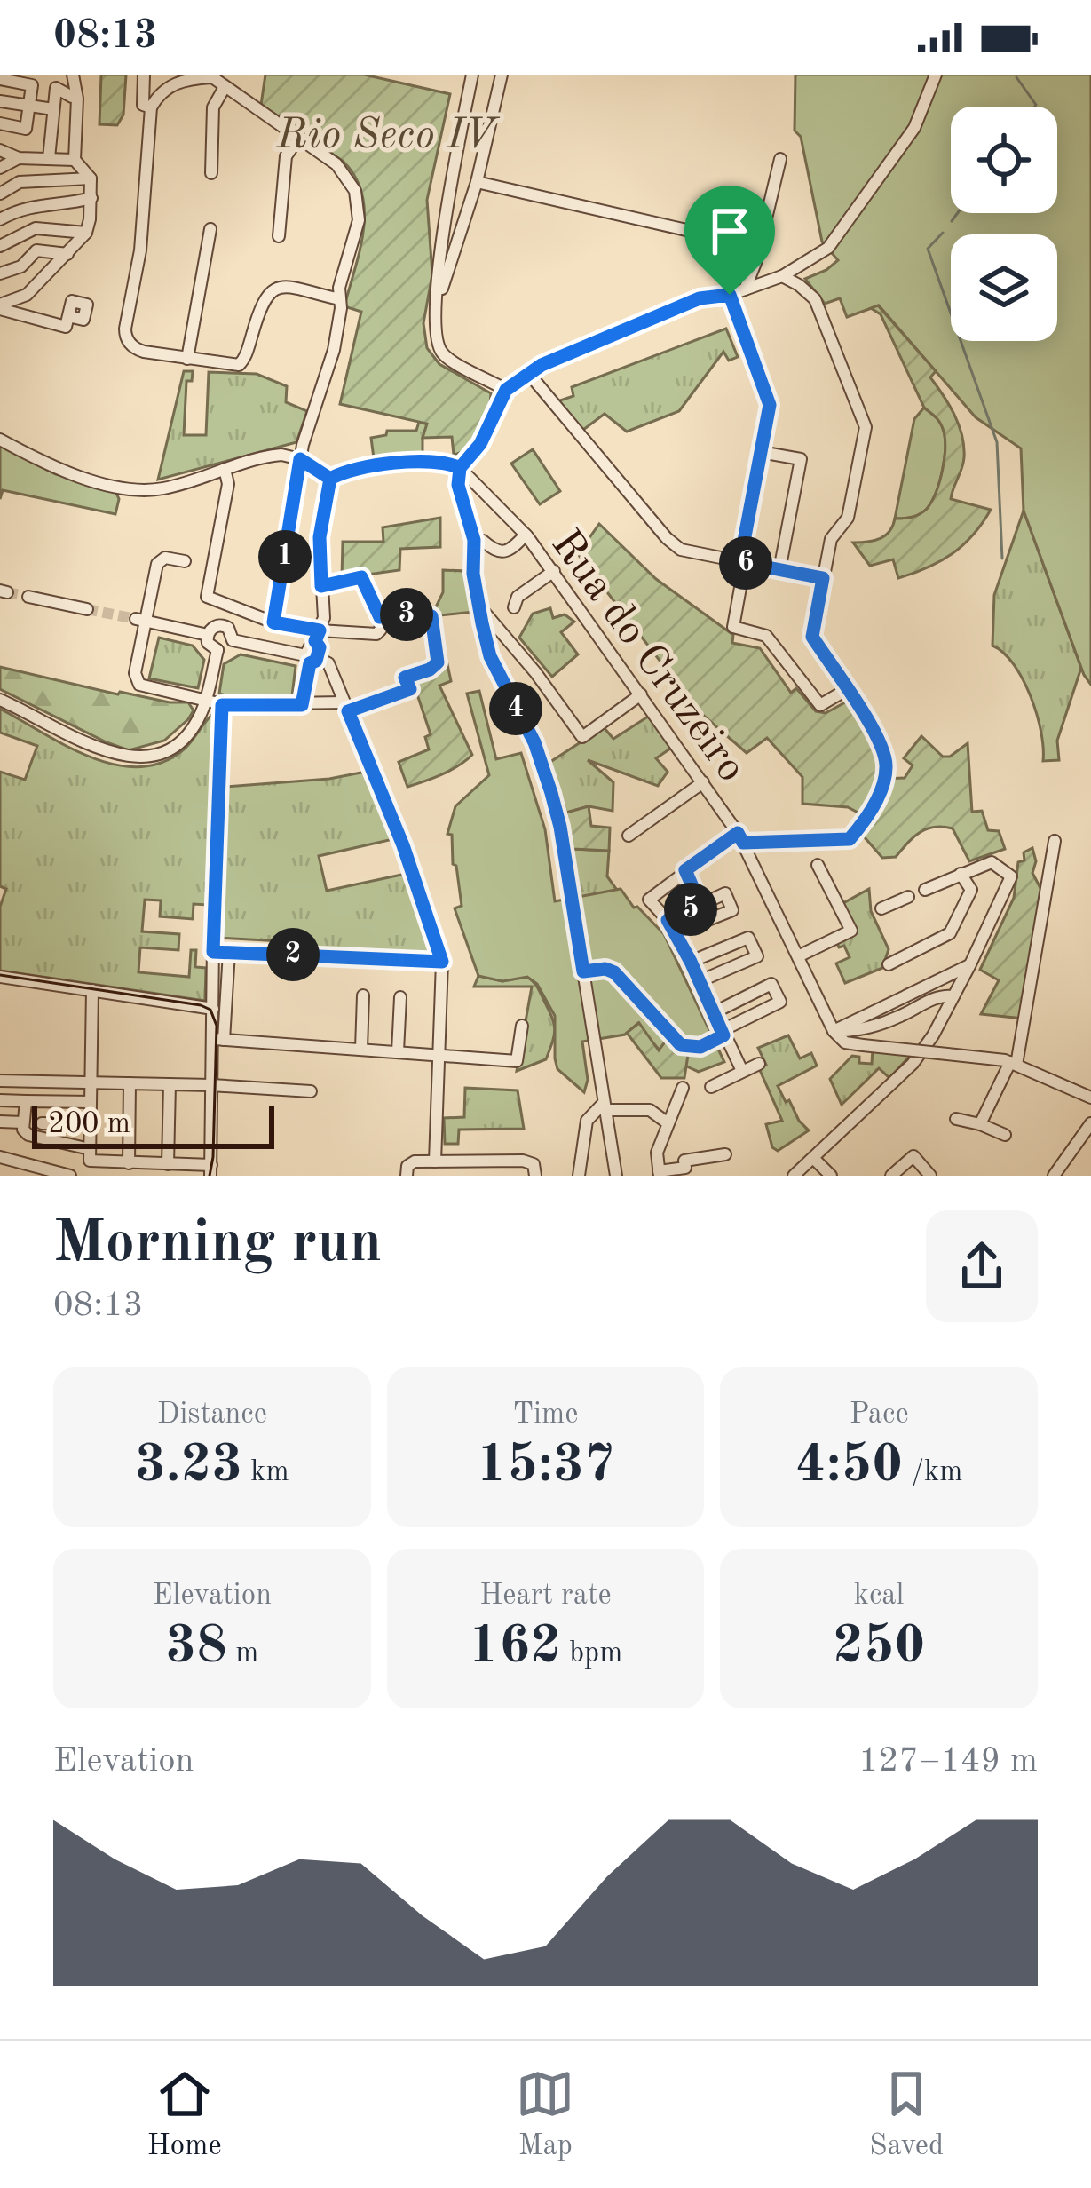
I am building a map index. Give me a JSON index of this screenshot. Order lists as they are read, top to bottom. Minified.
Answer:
{"streets":{"street":["Rua do Cruzeiro"]},"parks":["Rio Seco IV"],"scale_bar":"200 m","page":{"status":"08:13","pins":["1","6","3","4","5","2"],"scale":"200 m","heading":["Morning run","08:13"],"stats":[["Distance","3.23 km"],["Time","15:37"],["Pace","4:50 /km"],["Elevation","38 m"],["Heart rate","162 bpm"],["kcal","250"]],"chart":["Elevation","127–149 m"],"tabs":["Home","Map","Saved"]}}
